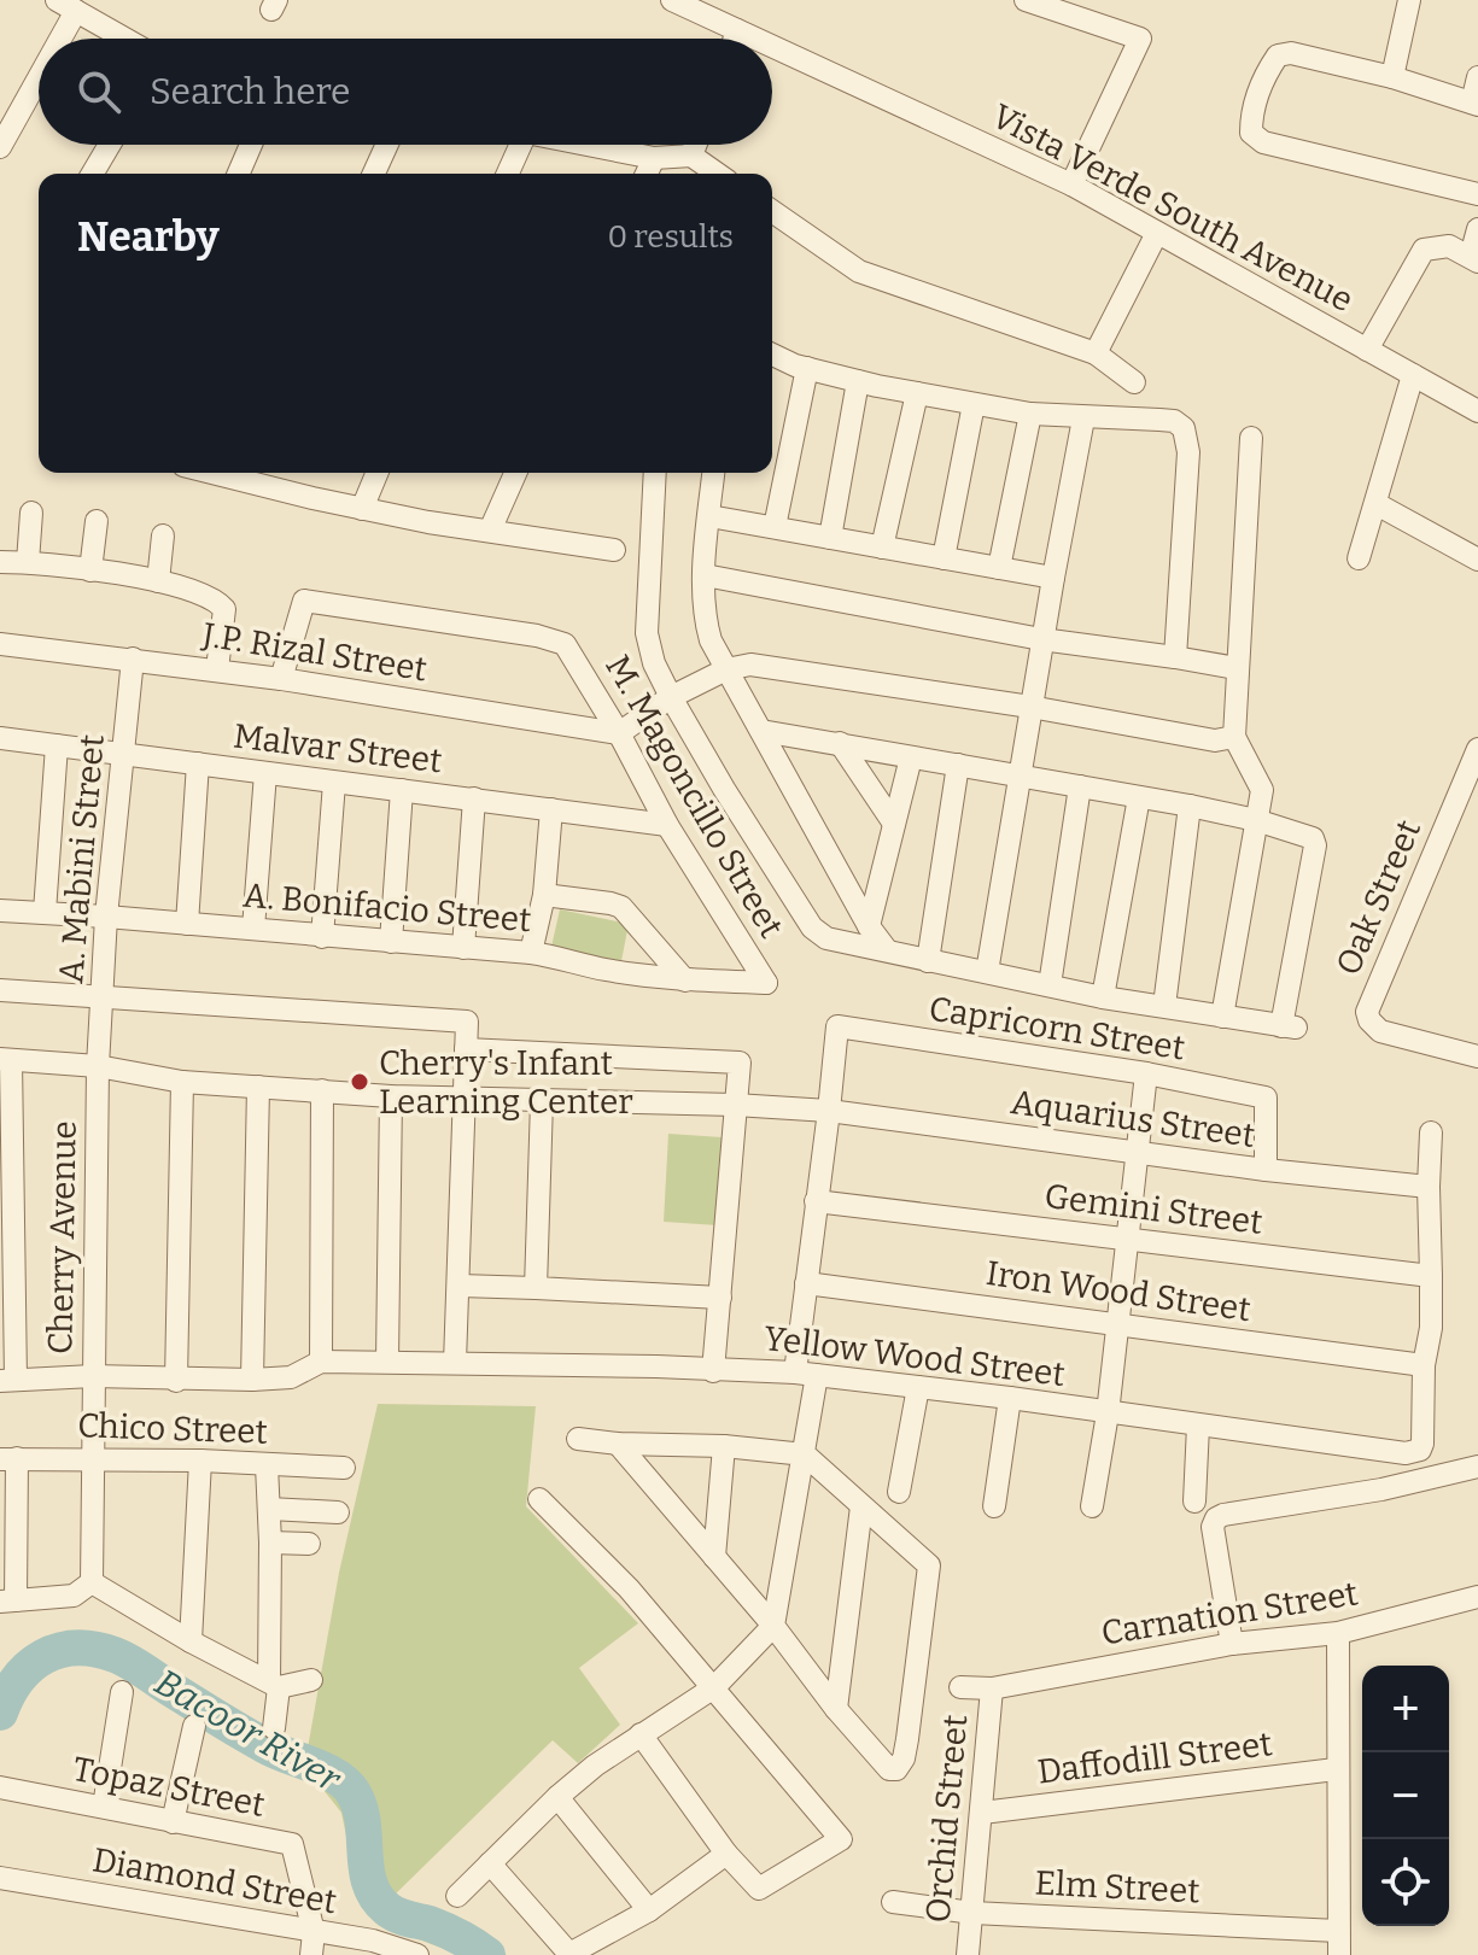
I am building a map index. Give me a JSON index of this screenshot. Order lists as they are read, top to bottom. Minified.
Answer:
{"streets":{"street":["Vista Verde South Avenue","J.P. Rizal Street","Malvar Street","M. Magoncillo Street","A. Mabini Street","Oak Street","A. Bonifacio Street","Capricorn Street","Aquarius Street","Gemini Street","Cherry Avenue","Iron Wood Street","Yellow Wood Street","Chico Street","Carnation Street","Daffodill Street","Topaz Street","Orchid Street","Diamond Street","Elm Street"]},"crossings":[["J.P. Rizal Street","M. Magoncillo Street"],["J.P. Rizal Street","A. Mabini Street"],["Malvar Street","M. Magoncillo Street"],["Malvar Street","A. Mabini Street"],["M. Magoncillo Street","A. Bonifacio Street"],["A. Mabini Street","A. Bonifacio Street"],["A. Mabini Street","Aquarius Street"],["A. Mabini Street","Cherry Avenue"],["Capricorn Street","Aquarius Street"],["Aquarius Street","Cherry Avenue"],["Cherry Avenue","Chico Street"],["Iron Wood Street","Yellow Wood Street"],["Carnation Street","Orchid Street"],["Daffodill Street","Orchid Street"],["Topaz Street","Diamond Street"],["Orchid Street","Elm Street"]],"water":["Bacoor River"],"places":["Cherry's Infant Learning Center"],"page":{"search":"Search here","heading":["Nearby","0 results"],"map_buttons":["+","−"]}}
